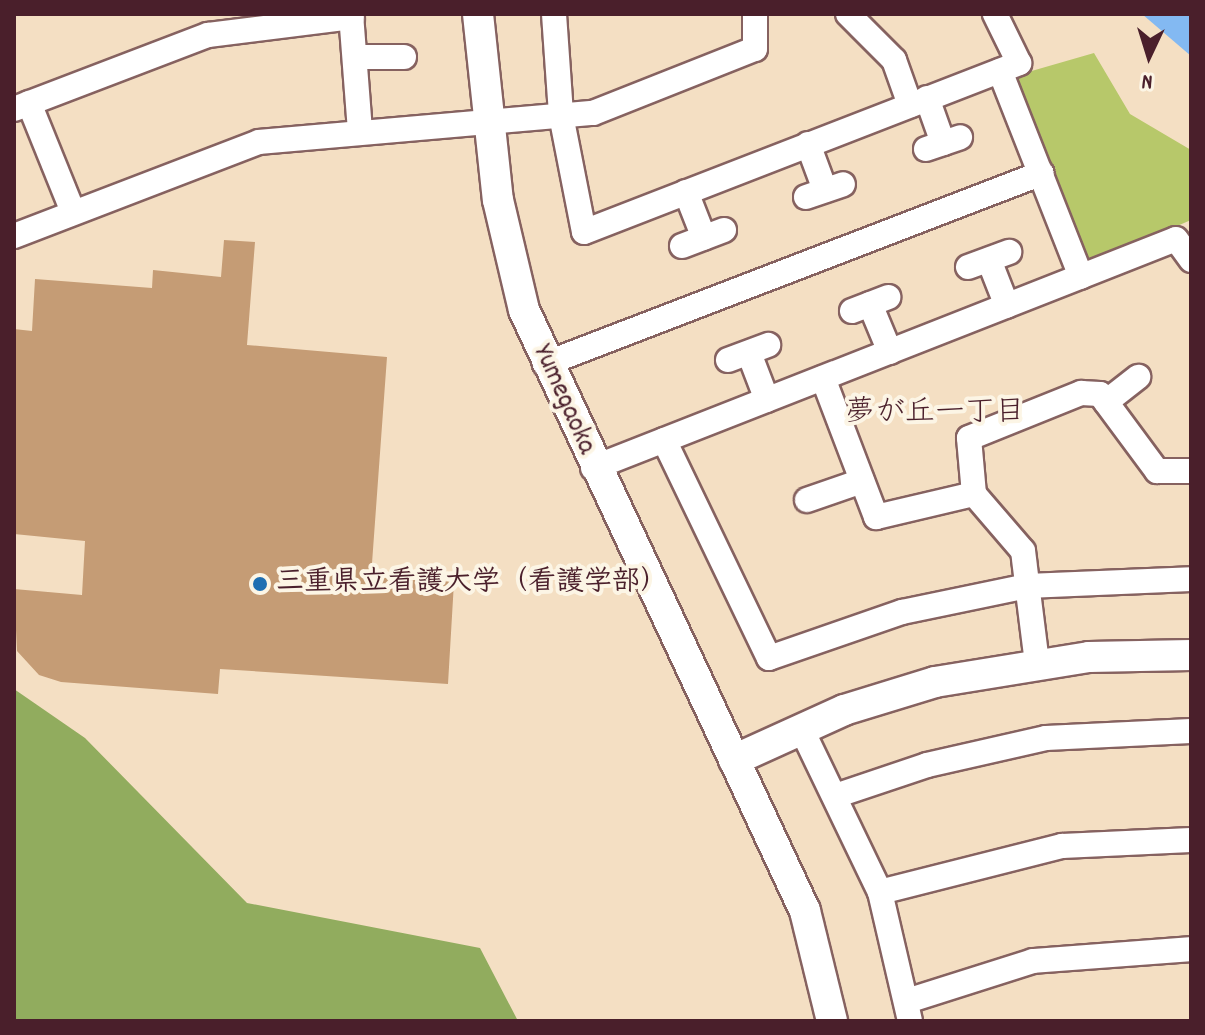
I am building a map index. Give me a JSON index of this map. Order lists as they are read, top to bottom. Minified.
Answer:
{"streets":{"street":["Yumegaoka"]},"districts":["夢が丘一丁目"],"places":["三重県立看護大学（看護学部）"],"north":"bottom"}
